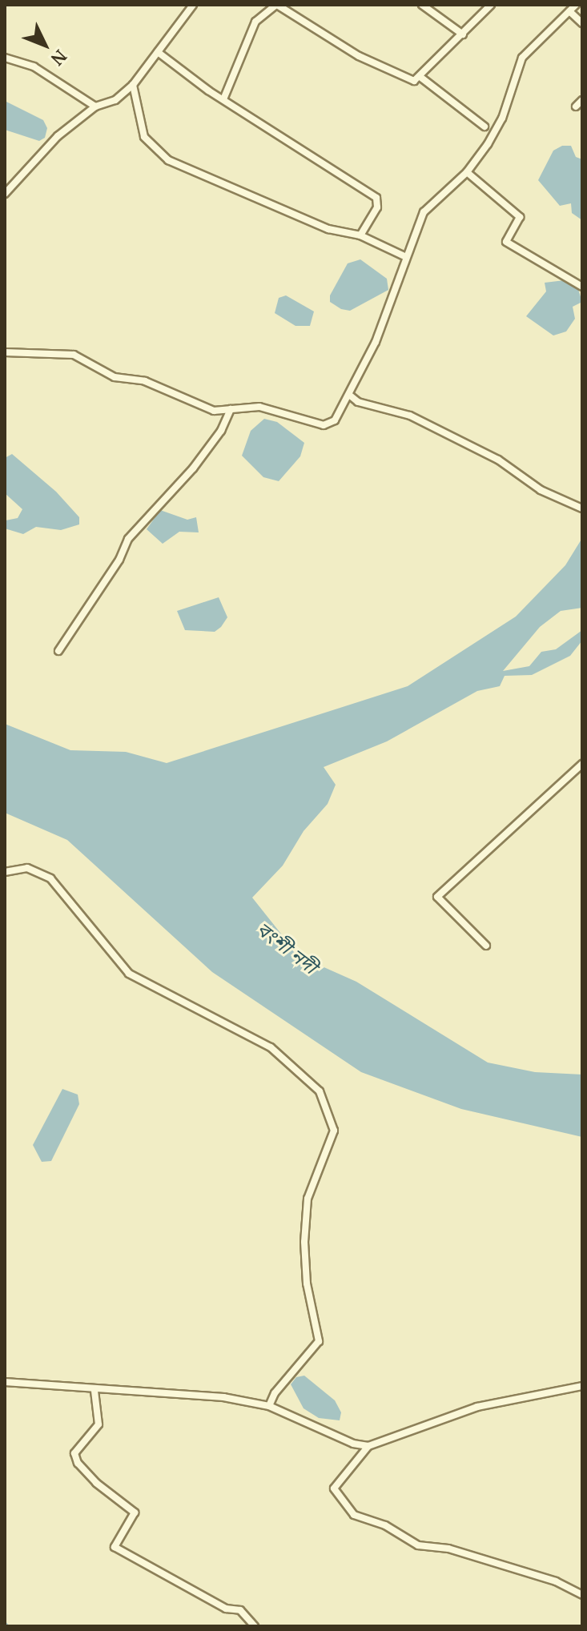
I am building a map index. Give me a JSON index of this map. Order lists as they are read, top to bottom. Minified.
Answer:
{"water":["বংশী নদী"],"north":"bottom right"}
